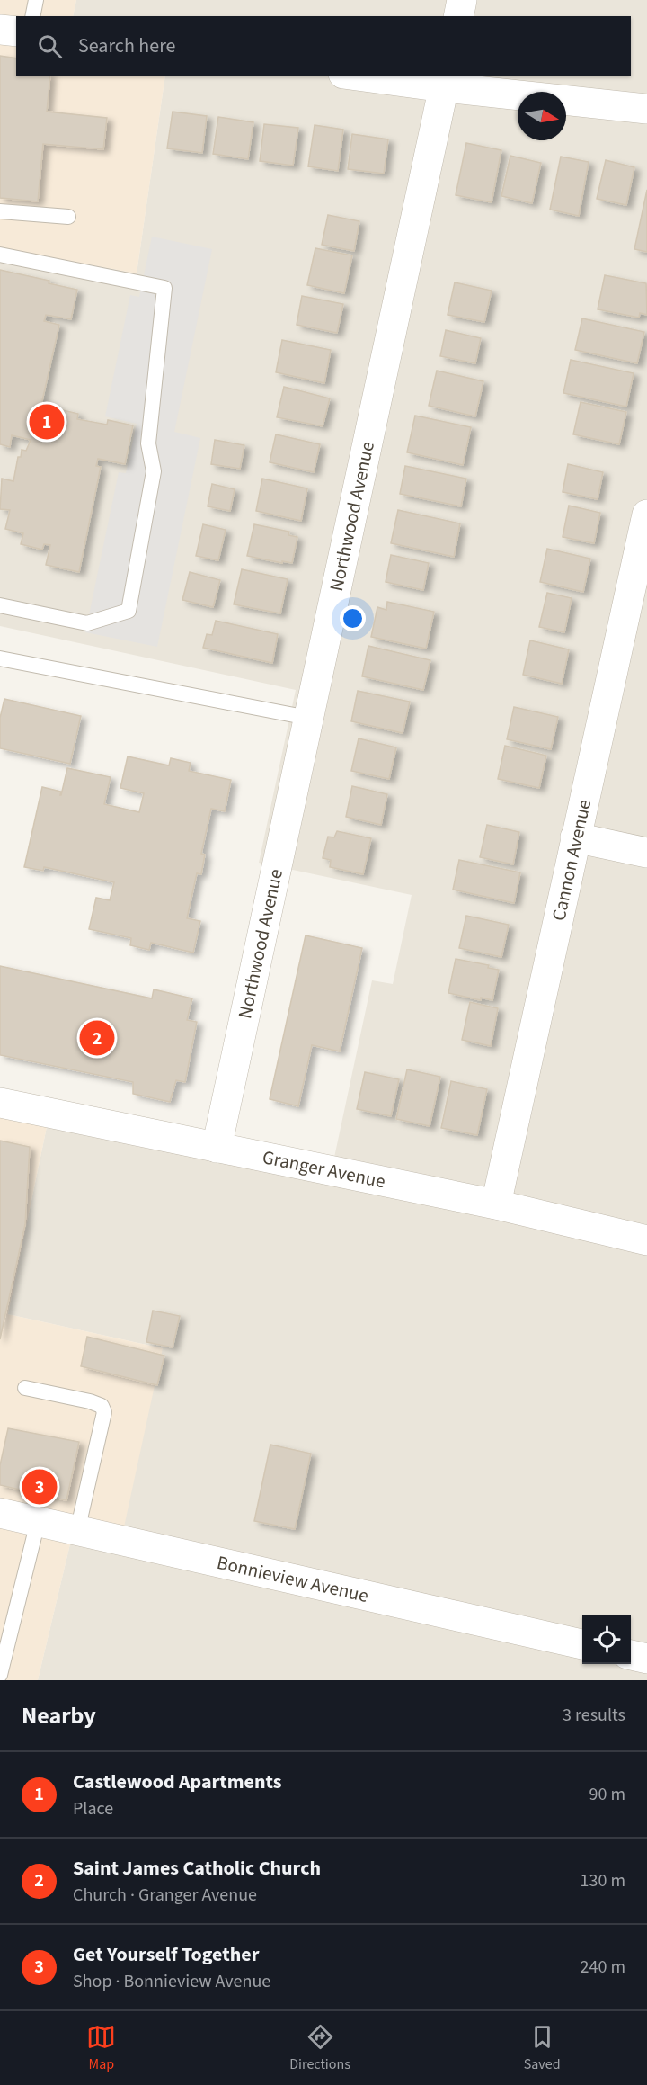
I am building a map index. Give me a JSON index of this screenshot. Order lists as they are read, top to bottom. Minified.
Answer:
{"streets":{"street":["Northwood Avenue","Cannon Avenue","Granger Avenue","Bonnieview Avenue"]},"crossings":[["Northwood Avenue","Granger Avenue"],["Cannon Avenue","Granger Avenue"]],"north":"right","page":{"search":"Search here","pins":["1","2","3"],"heading":["Nearby","3 results"],"list":[{"mark":"1","name":"Castlewood Apartments","note":"Place","value":"90 m"},{"mark":"2","name":"Saint James Catholic Church","note":"Church · Granger Avenue","value":"130 m"},{"mark":"3","name":"Get Yourself Together","note":"Shop · Bonnieview Avenue","value":"240 m"}],"nav":["Map","Directions","Saved"]}}
